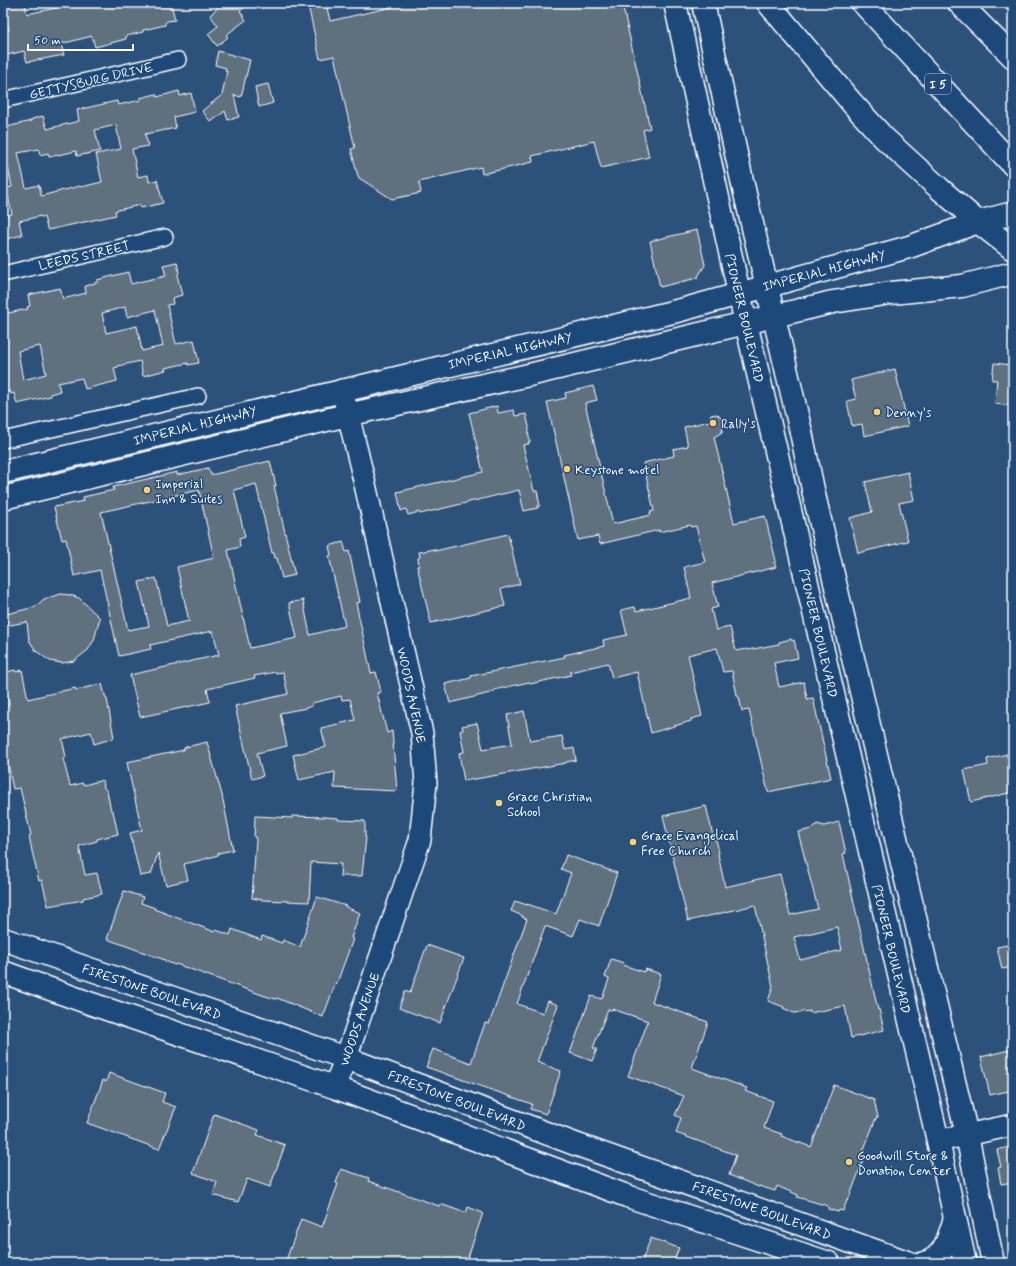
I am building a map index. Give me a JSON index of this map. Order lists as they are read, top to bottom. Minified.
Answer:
{"streets":{"main road":["I 5","IMPERIAL HIGHWAY","PIONEER BOULEVARD","FIRESTONE BOULEVARD"],"street":["GETTYSBURG DRIVE","LEEDS STREET","WOODS AVENUE"]},"crossings":[["IMPERIAL HIGHWAY","PIONEER BOULEVARD"],["IMPERIAL HIGHWAY","WOODS AVENUE"],["WOODS AVENUE","FIRESTONE BOULEVARD"]],"places":["Denny's","Rally's","Keystone motel","Imperial Inn & Suites","Grace Christian School","Grace Evangelical Free Church","Goodwill Store & Donation Center"],"scale_bar":"50 m"}
